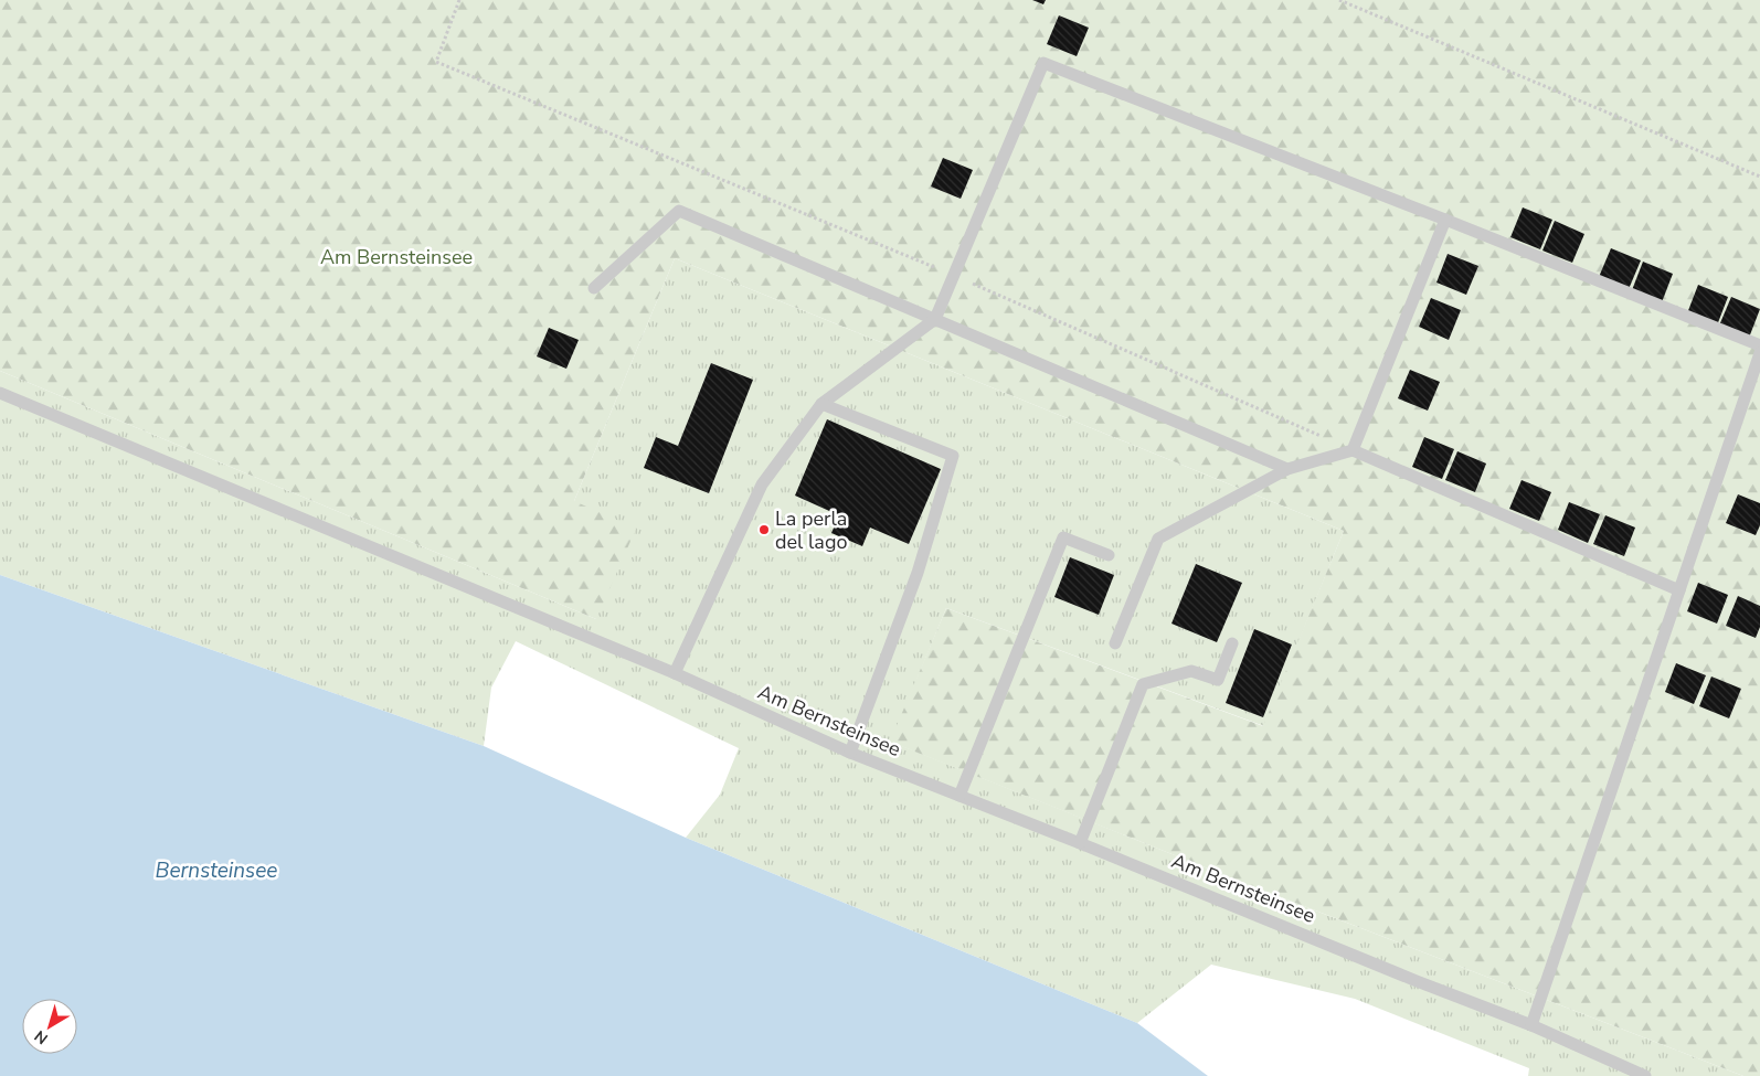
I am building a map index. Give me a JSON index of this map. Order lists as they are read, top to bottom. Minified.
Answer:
{"streets":{"lane":["Am Bernsteinsee"]},"water":["Bernsteinsee"],"parks":["Am Bernsteinsee"],"places":["La perla del lago"],"north":"bottom left"}
